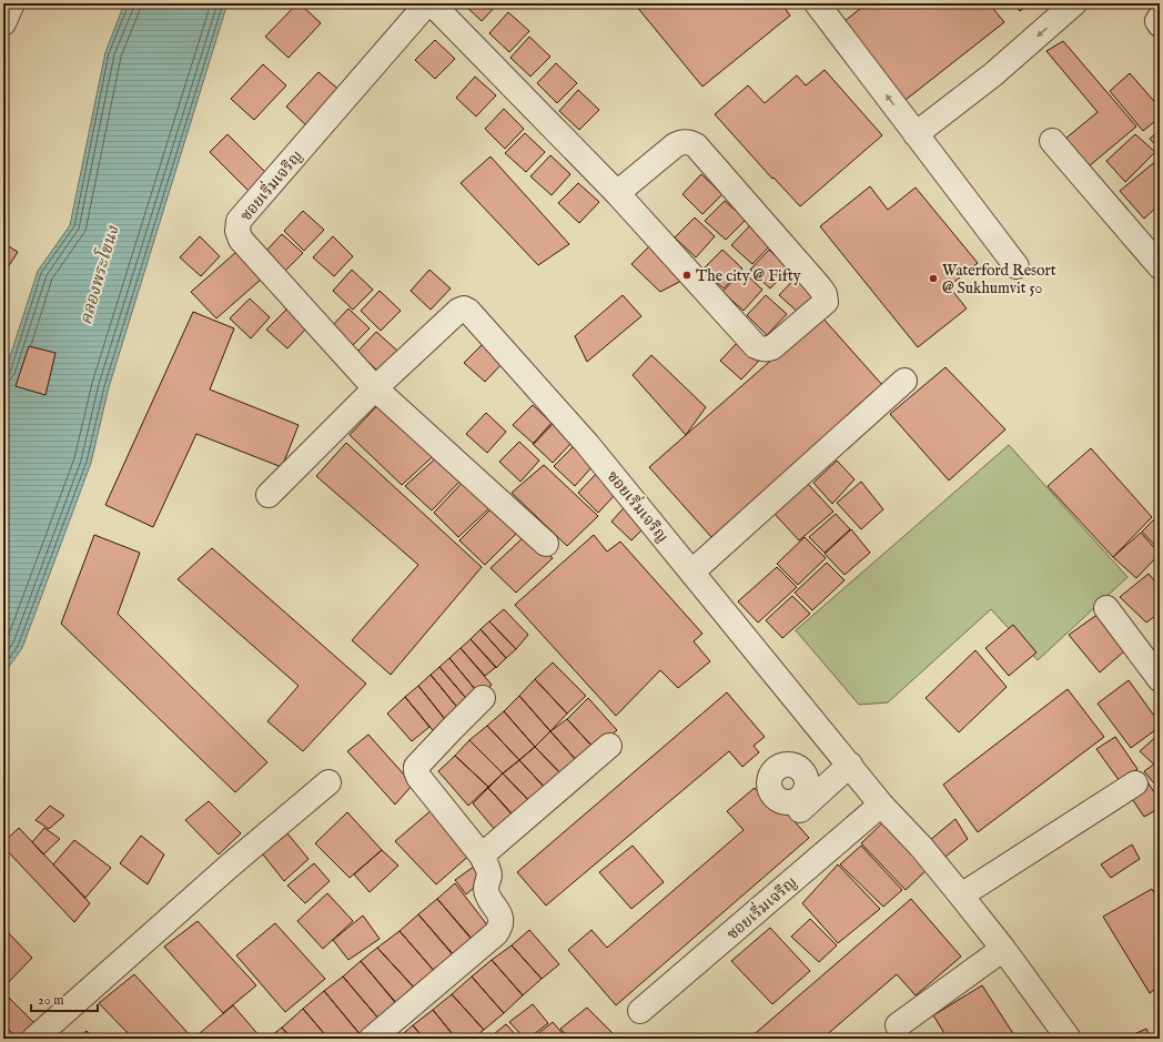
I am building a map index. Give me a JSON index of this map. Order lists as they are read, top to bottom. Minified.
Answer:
{"streets":{"street":["ซอยเริ่มเจริญ"]},"water":["คลองพระโขนง"],"places":["The city @ Fifty","Waterford Resort @ Sukhumvit 50"],"scale_bar":"20 m"}
